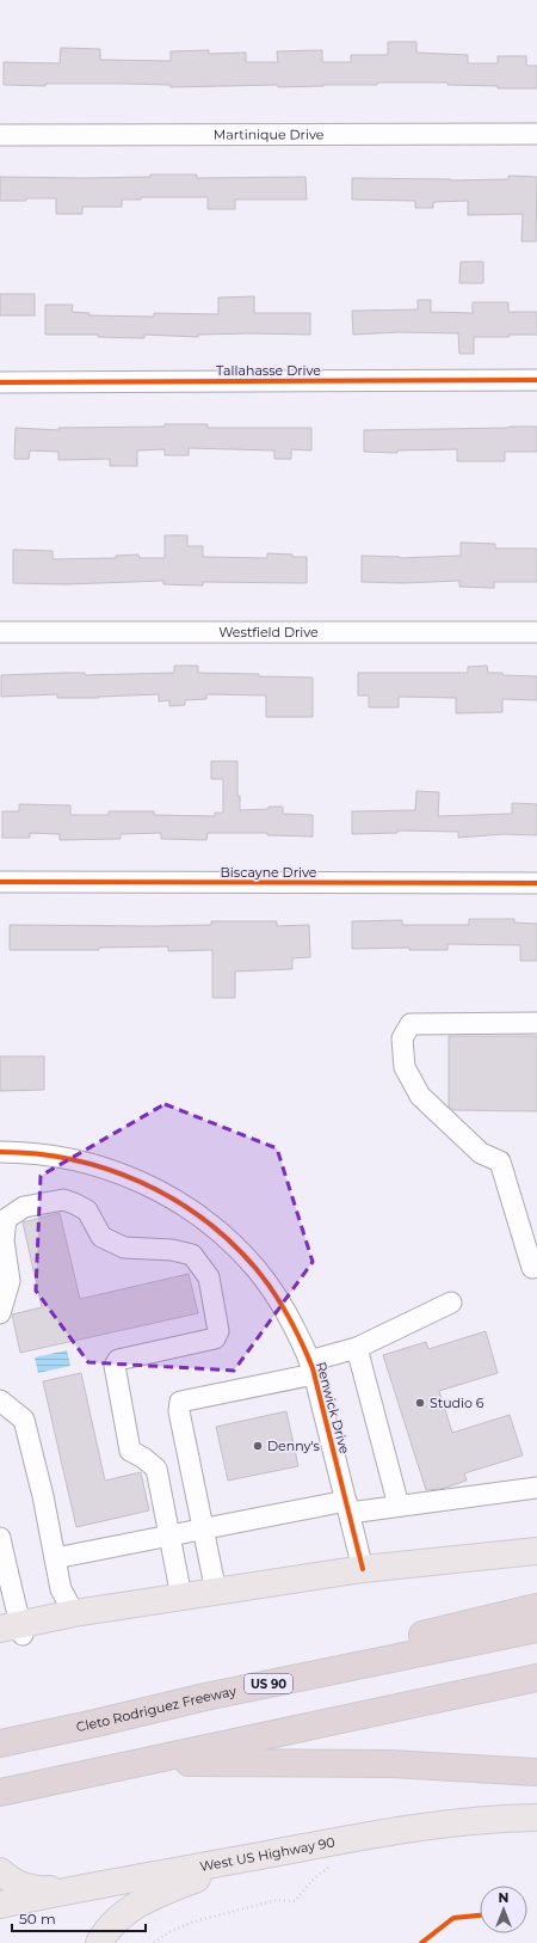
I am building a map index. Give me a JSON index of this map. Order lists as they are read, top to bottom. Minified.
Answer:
{"streets":{"highway":["US 90","Cleto Rodriguez Freeway"],"main road":["West US Highway 90"],"street":["Martinique Drive","Tallahasse Drive","Westfield Drive","Biscayne Drive","Renwick Drive"]},"places":["Studio 6","Denny's"],"scale_bar":"50 m","north":"top"}
